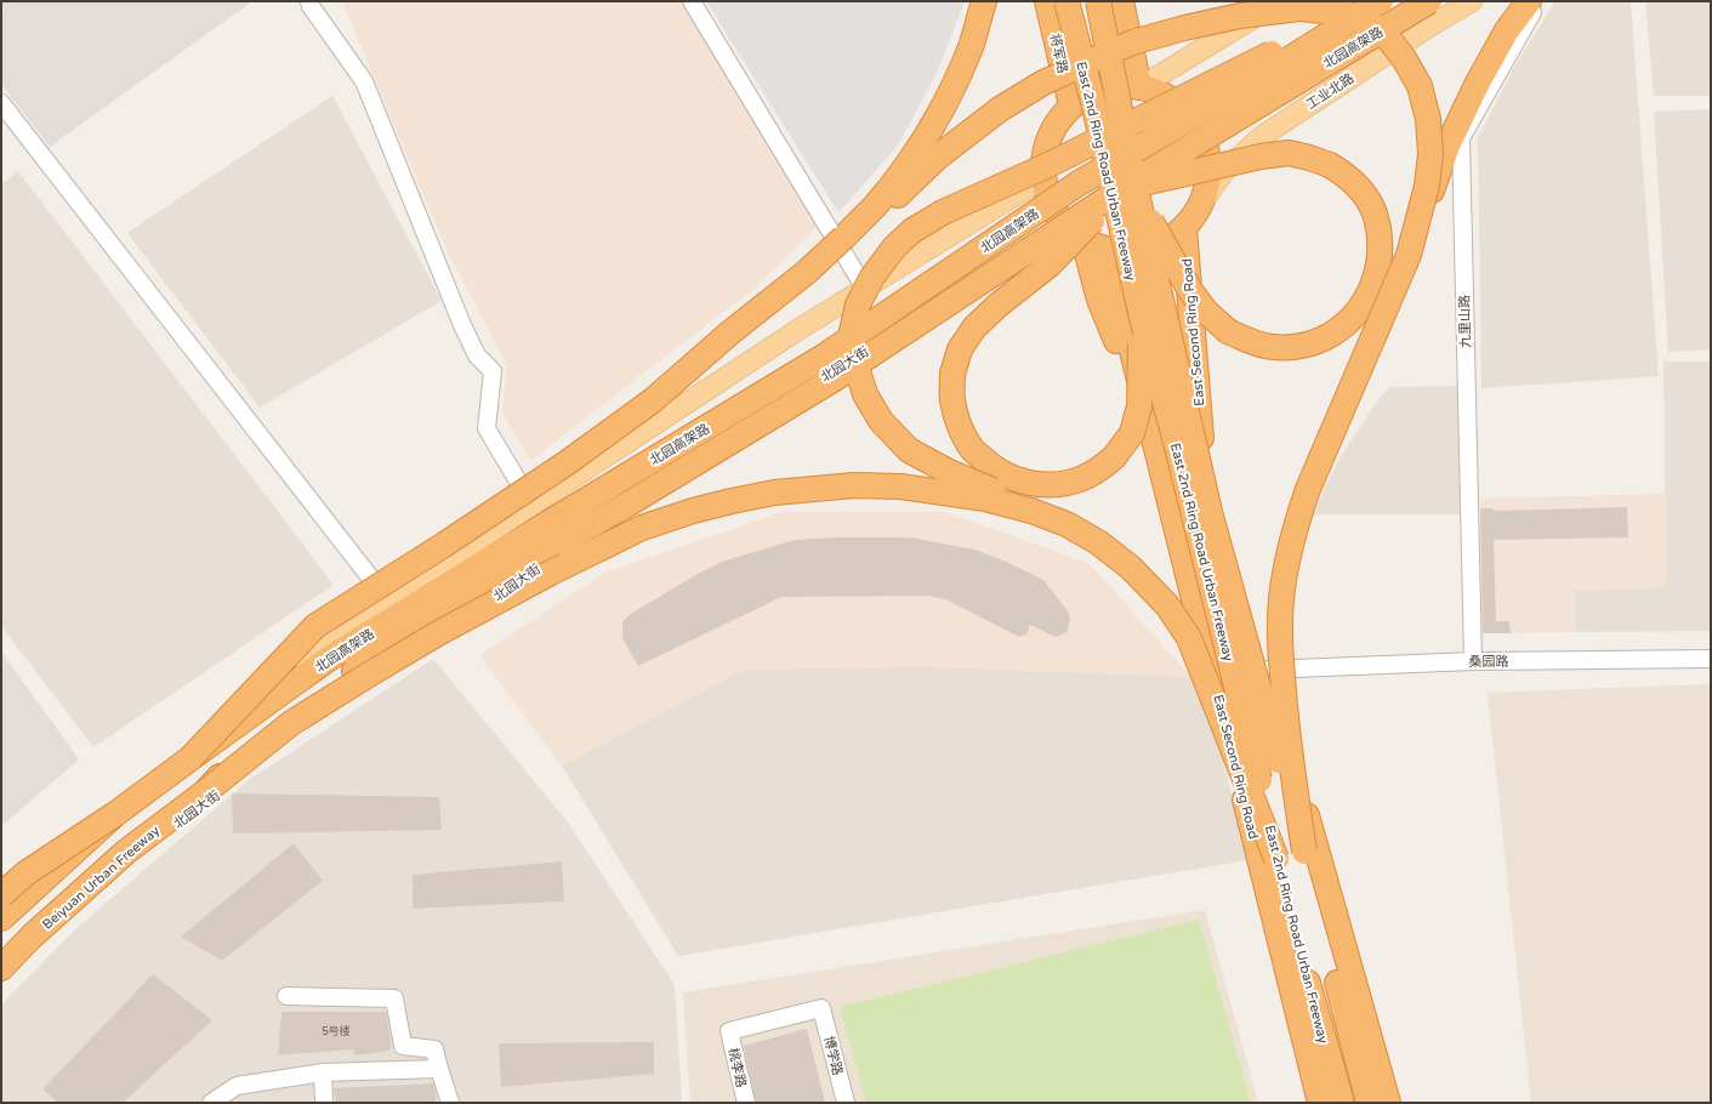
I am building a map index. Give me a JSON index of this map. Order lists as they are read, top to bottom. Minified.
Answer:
{"streets":{"highway":["北园高架路","将军路","East 2nd Ring Road Urban Freeway","East Second Ring Road","Beiyuan Urban Freeway"],"main road":["工业北路","北园大街"],"street":["九里山路","桑园路","博学路","桃李路"]},"crossings":[["北园高架路","East 2nd Ring Road Urban Freeway"],["北园高架路","Beiyuan Urban Freeway"],["将军路","工业北路"],["将军路","East Second Ring Road"],["将军路","北园大街"],["工业北路","East Second Ring Road"],["工业北路","北园大街"],["九里山路","桑园路"],["East Second Ring Road","北园大街"],["East Second Ring Road","桑园路"],["博学路","桃李路"]],"house_numbers":["5号楼"]}
